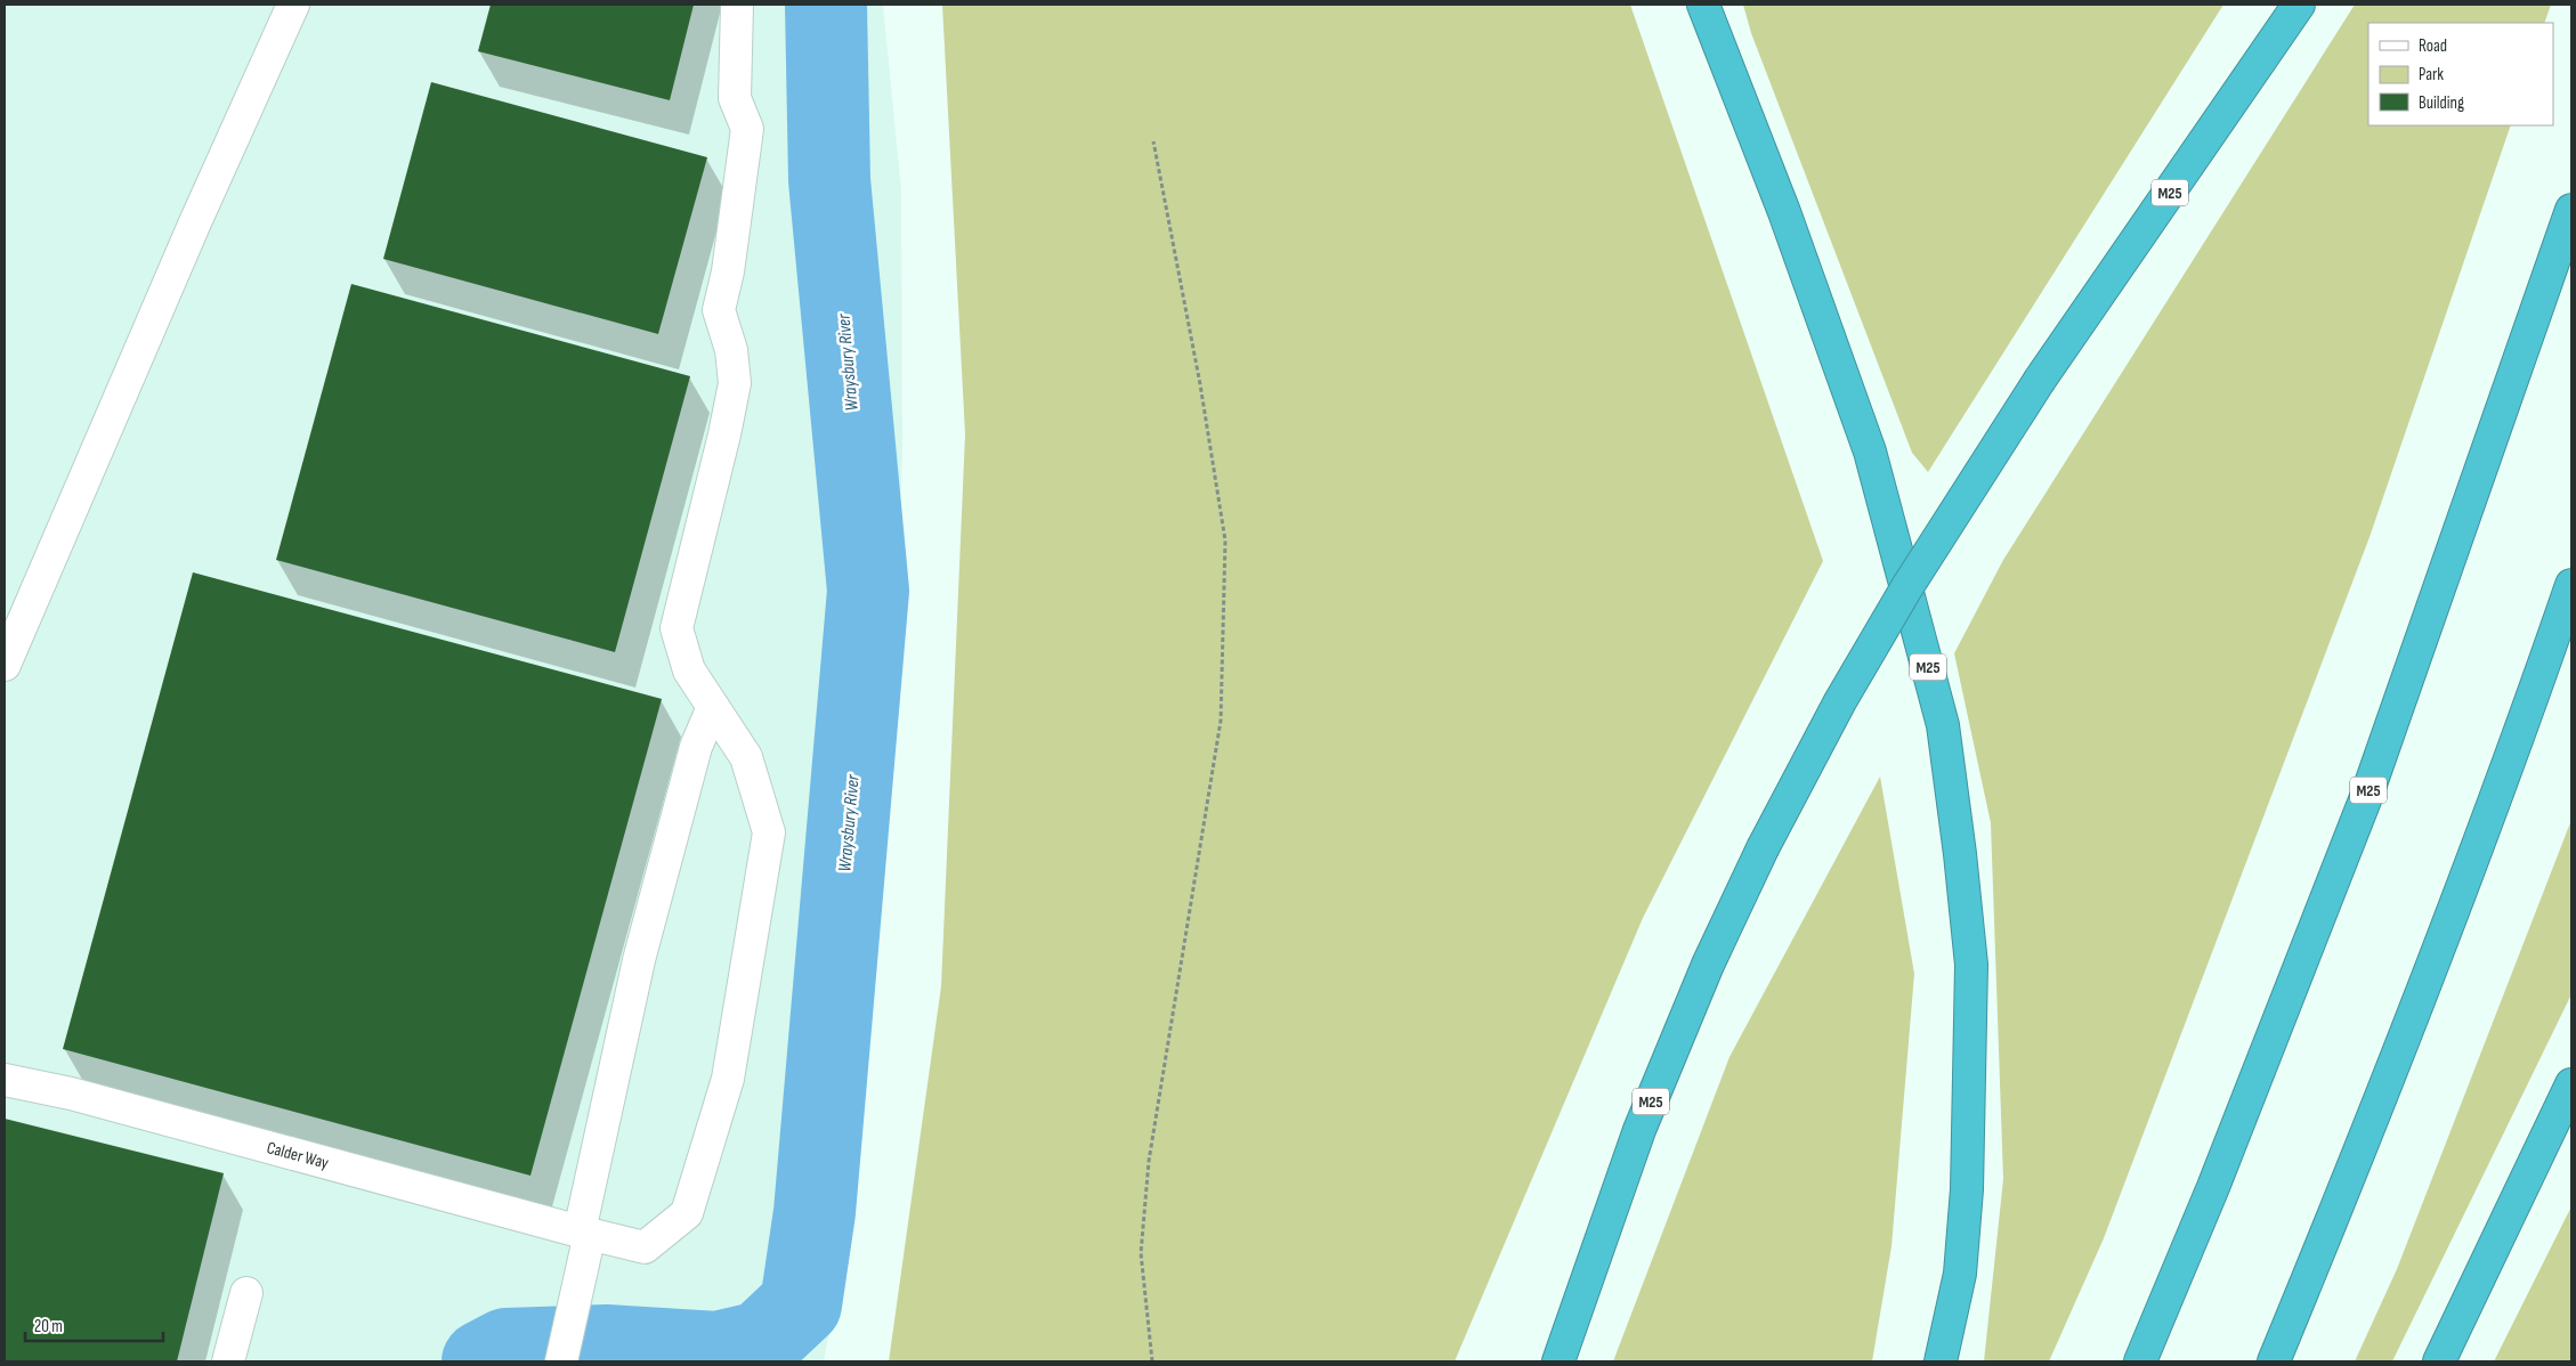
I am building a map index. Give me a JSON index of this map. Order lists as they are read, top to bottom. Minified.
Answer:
{"streets":{"highway":["M25"],"street":["Calder Way"]},"water":["Wraysbury River"],"legend":["Road","Park","Building"],"scale_bar":"20 m"}
